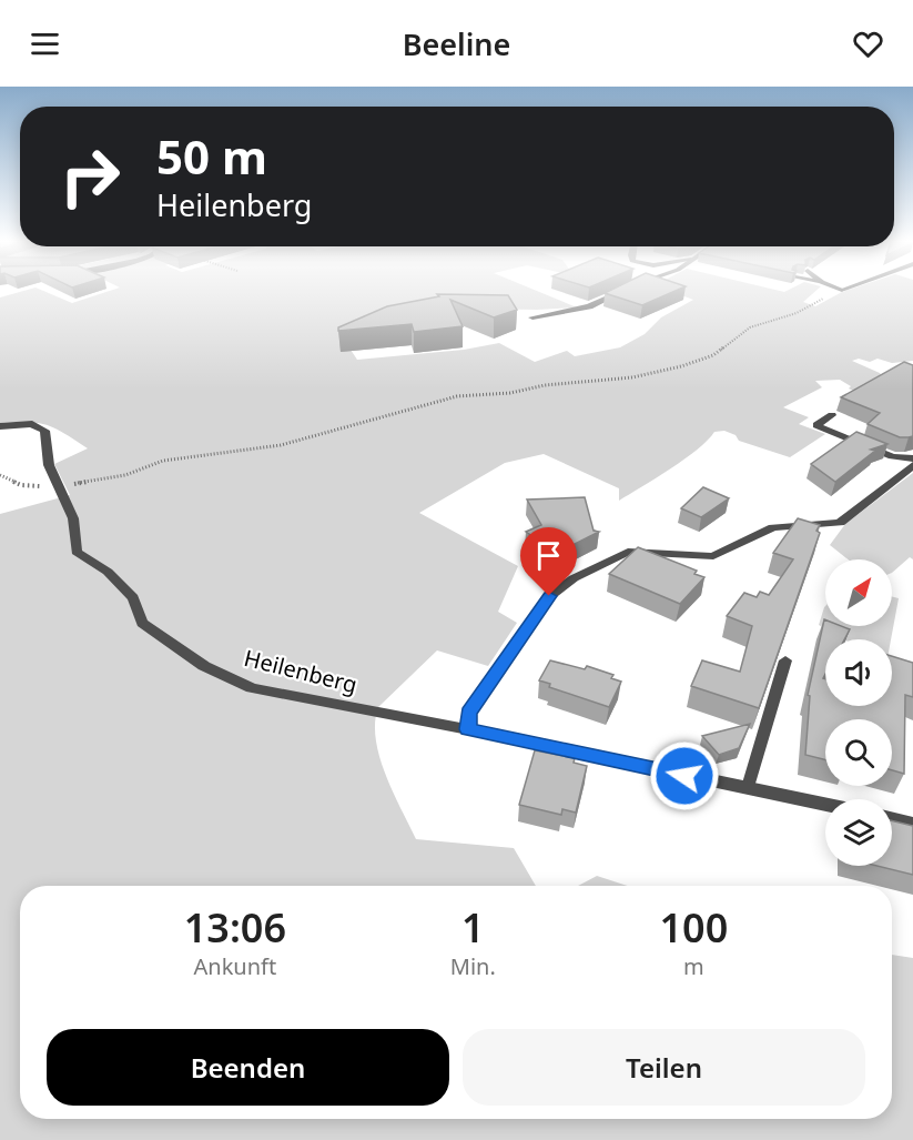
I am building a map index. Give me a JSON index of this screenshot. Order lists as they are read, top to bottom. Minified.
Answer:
{"streets":{"street":["Heilenberg"]},"north":"top right","page":{"header":"Beeline","turn":["50 m","Heilenberg"],"eta":["13:06","Ankunft","1","Min.","100","m"],"buttons":["Beenden","Teilen"]}}
